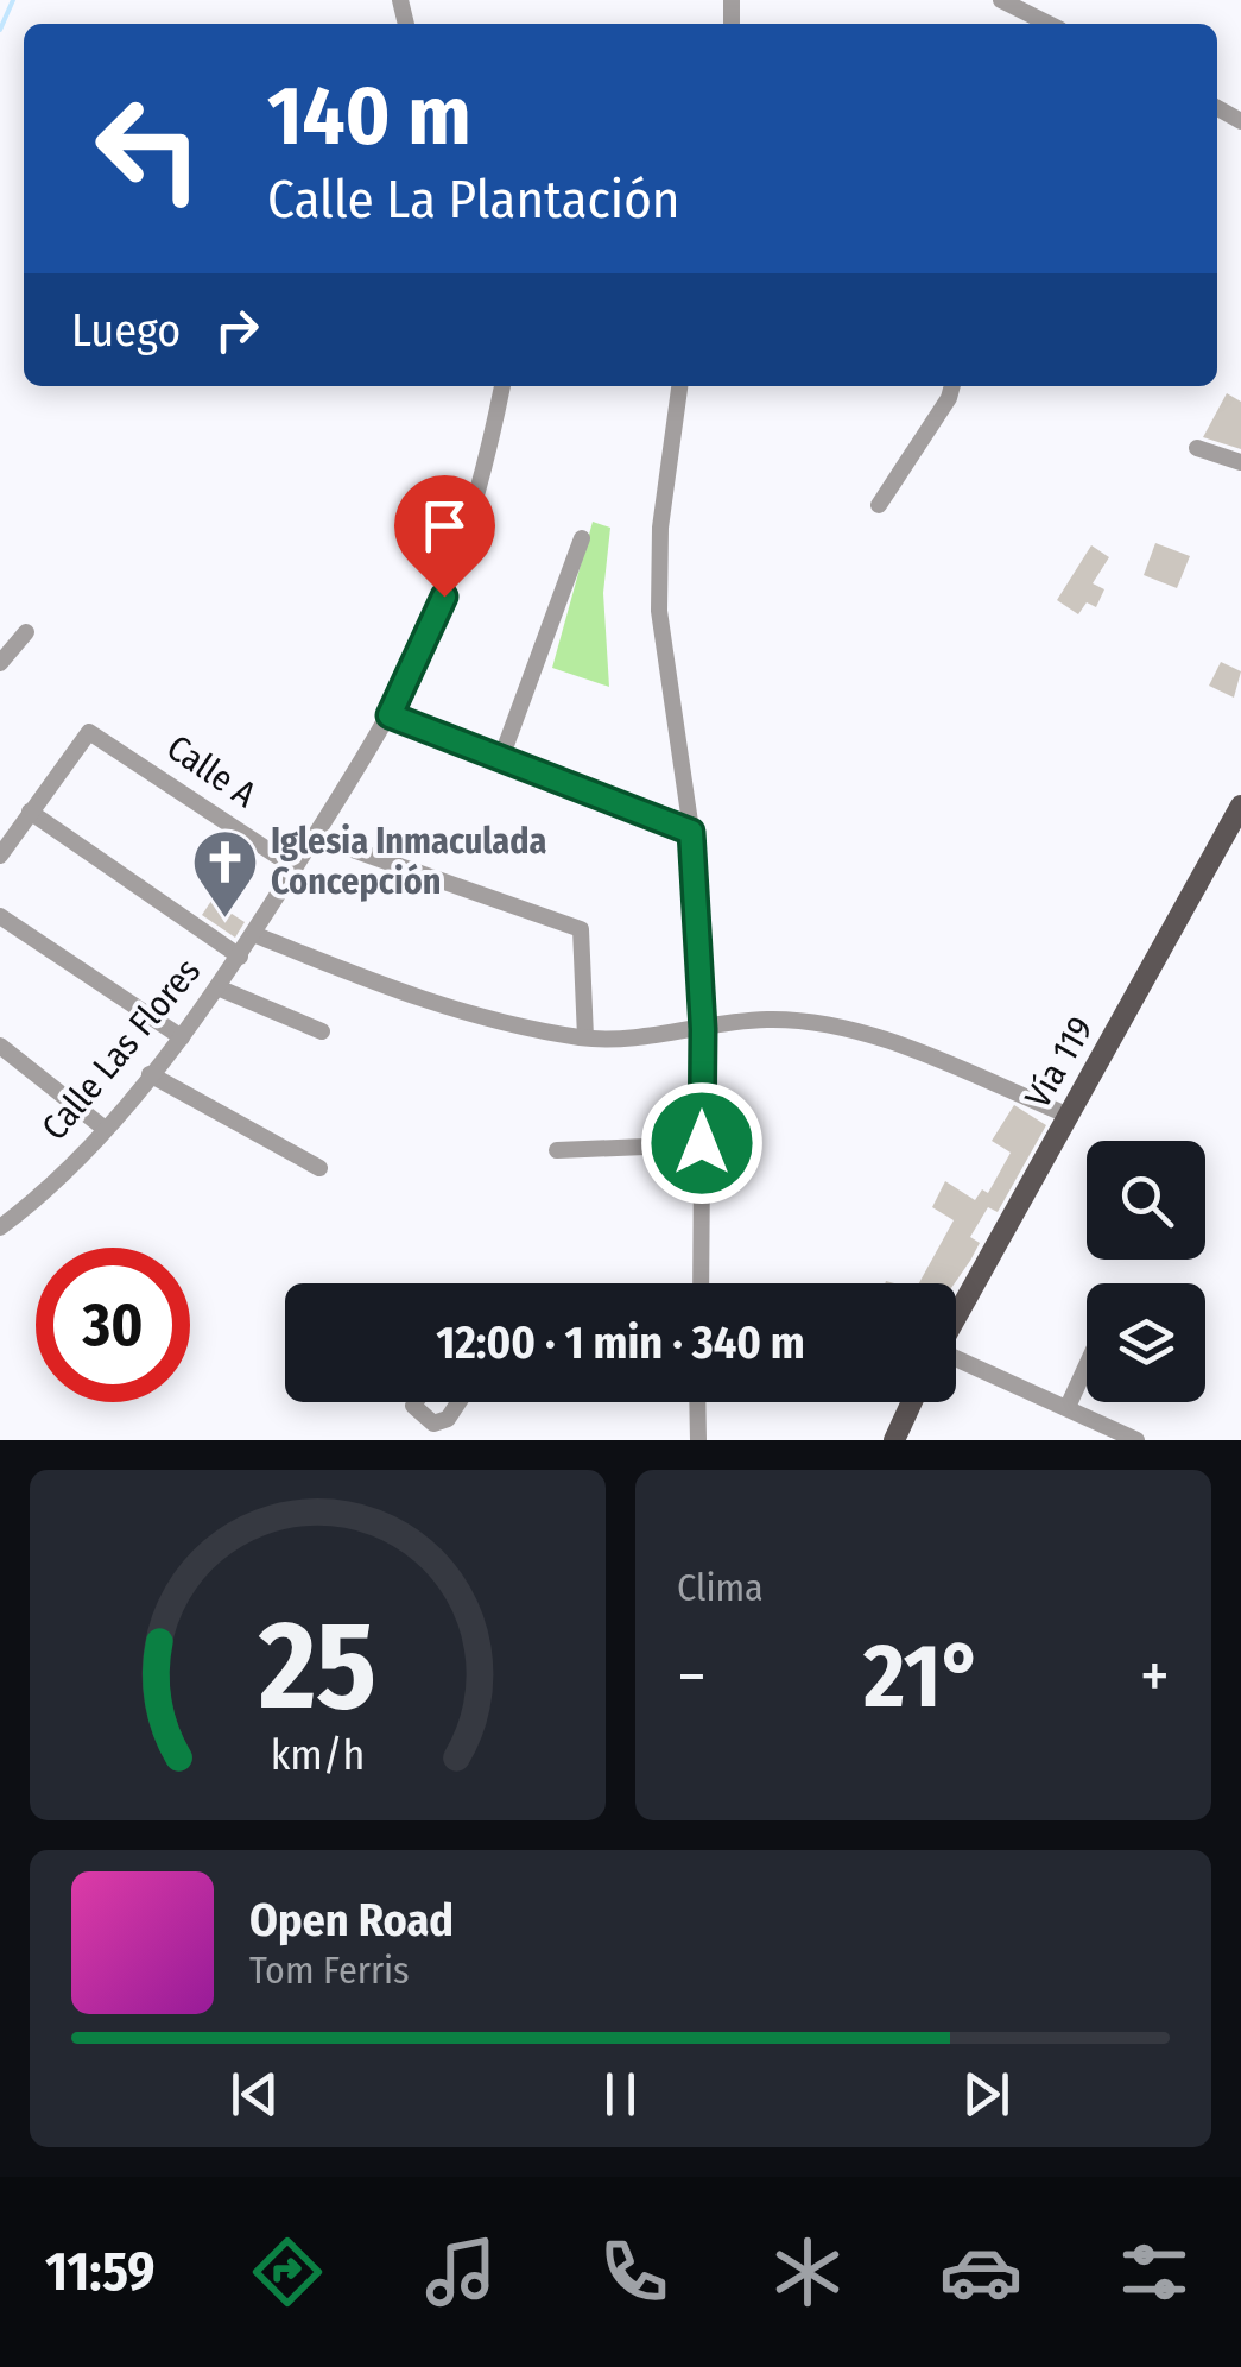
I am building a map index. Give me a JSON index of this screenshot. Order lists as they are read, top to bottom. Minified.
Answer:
{"streets":{"main road":["Vía 119"],"street":["Calle A","Calle Las Flores"]},"crossings":[["Calle A","Calle Las Flores"]],"places":{"church":["Iglesia Inmaculada Concepción"]},"page":{"turn":["140 m","Calle La Plantación"],"then":"Luego","limit":"30","trip":"12:00 · 1 min · 340 m","tile":"Clima","heat":["−","21°","+"],"song":["Open Road","Tom Ferris"],"tabs":"11:59","gauge":["25","km/h"]}}
